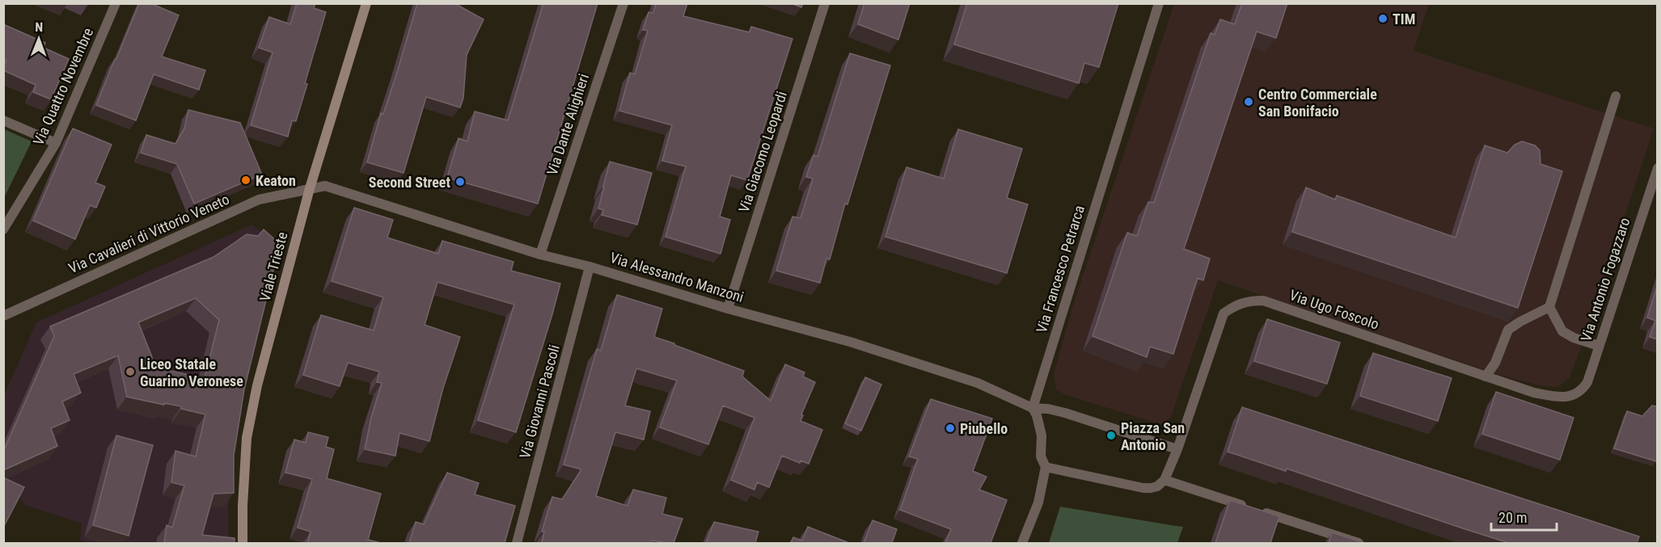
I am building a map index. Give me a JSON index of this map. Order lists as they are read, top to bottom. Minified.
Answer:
{"streets":{"street":["Via Quattro Novembre","Via Dante Alighieri","Via Giacomo Leopardi","Via Cavalieri di Vittorio Veneto","Viale Trieste","Via Francesco Petrarca","Via Alessandro Manzoni","Via Antonio Fogazzaro","Via Ugo Foscolo","Via Giovanni Pascoli"]},"crossings":[["Via Dante Alighieri","Via Alessandro Manzoni"],["Via Giacomo Leopardi","Via Alessandro Manzoni"],["Via Cavalieri di Vittorio Veneto","Viale Trieste"],["Via Cavalieri di Vittorio Veneto","Via Alessandro Manzoni"],["Viale Trieste","Via Alessandro Manzoni"],["Via Francesco Petrarca","Via Alessandro Manzoni"],["Via Alessandro Manzoni","Via Ugo Foscolo"],["Via Alessandro Manzoni","Via Giovanni Pascoli"],["Via Antonio Fogazzaro","Via Ugo Foscolo"]],"places":["TIM","Centro Commerciale San Bonifacio","Keaton","Second Street","Liceo Statale Guarino Veronese","Piubello","Piazza San Antonio"],"scale_bar":"20 m","north":"top"}
